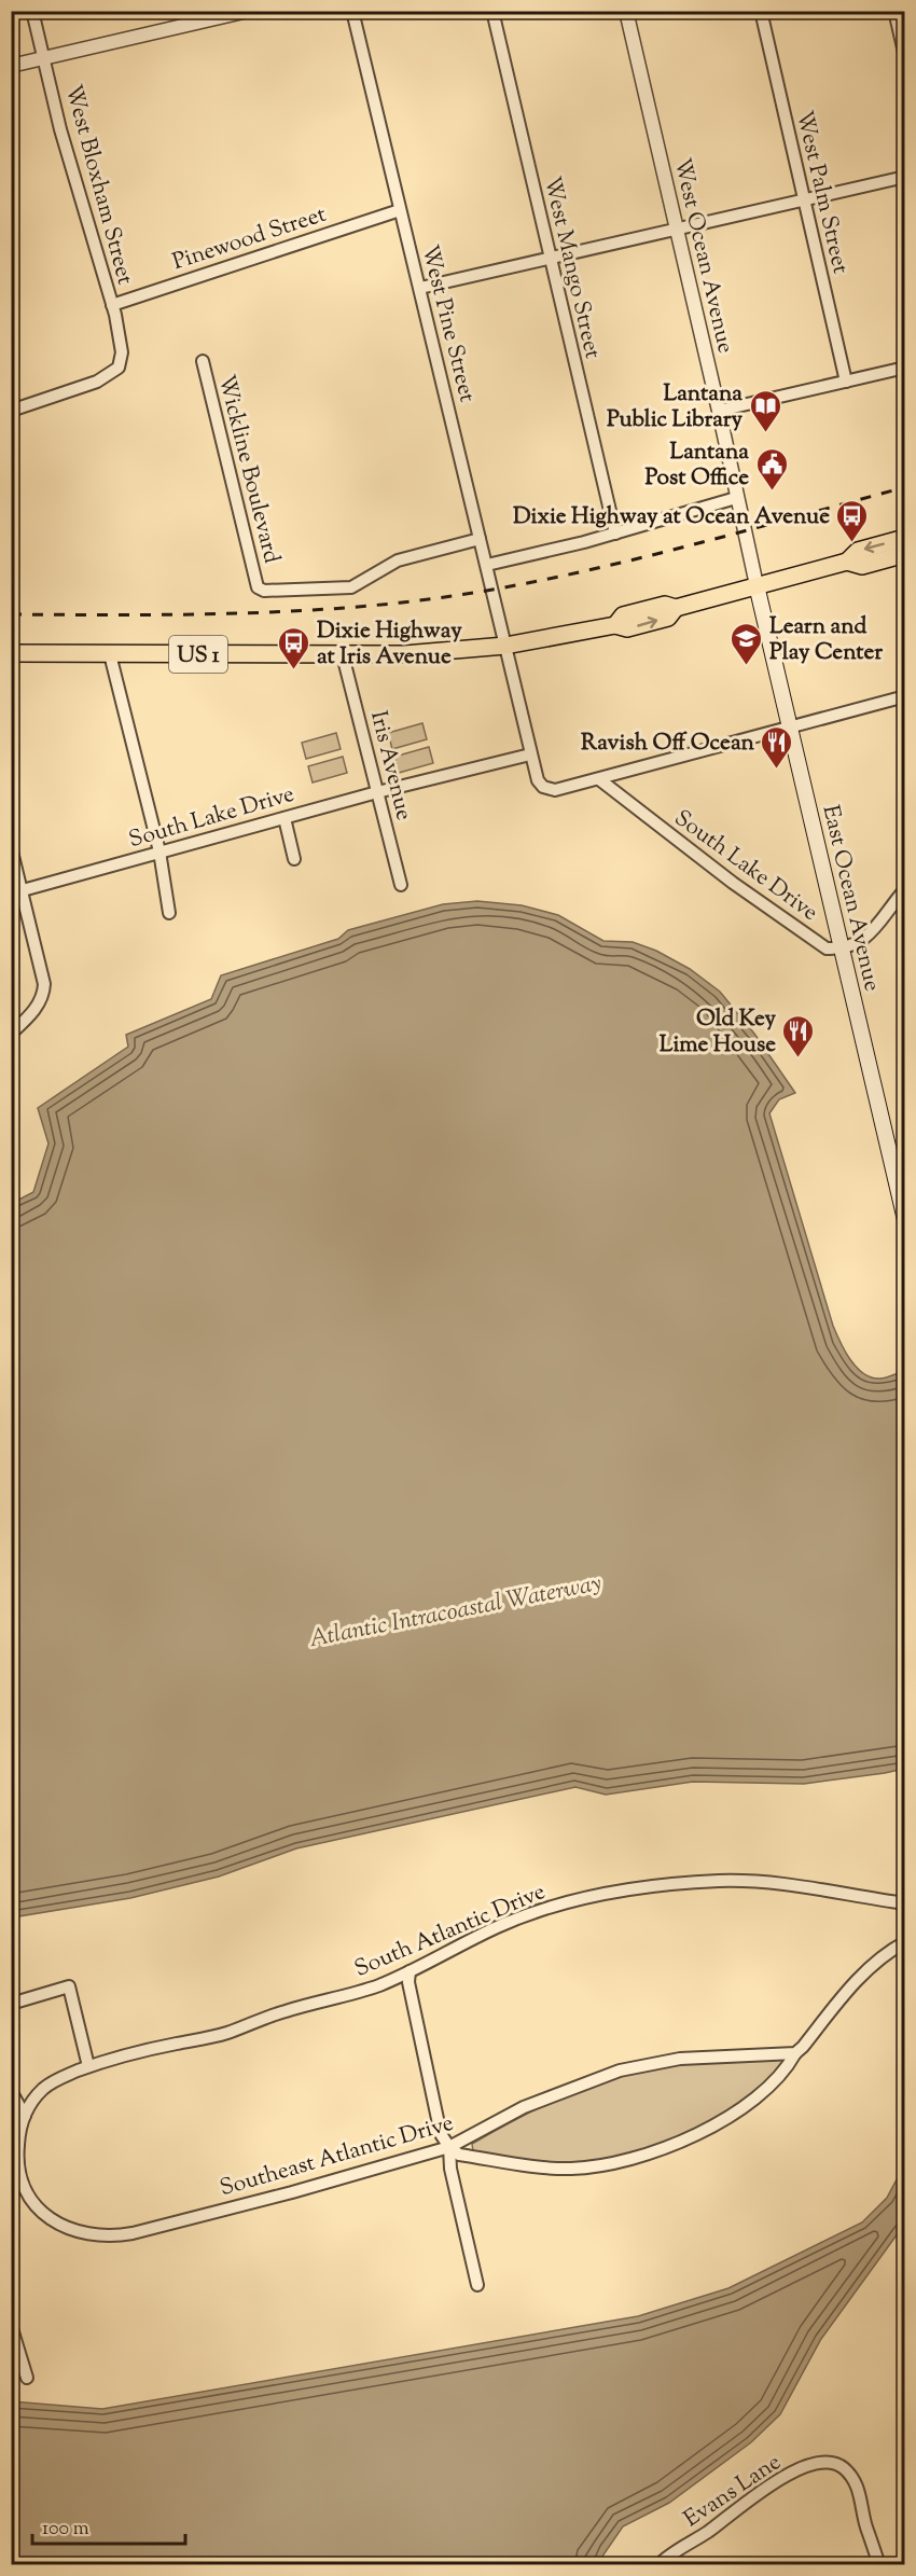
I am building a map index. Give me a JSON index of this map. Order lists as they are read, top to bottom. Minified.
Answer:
{"streets":{"main road":["US 1","East Ocean Avenue"],"street":["West Bloxham Street","West Palm Street","Pinewood Street","West Ocean Avenue","West Mango Street","West Pine Street","Wickline Boulevard","Iris Avenue","South Lake Drive","South Atlantic Drive","Southeast Atlantic Drive","Evans Lane"]},"crossings":[["West Bloxham Street","Pinewood Street"],["Pinewood Street","West Pine Street"],["West Ocean Avenue","US 1"],["West Ocean Avenue","East Ocean Avenue"],["West Pine Street","Wickline Boulevard"],["West Pine Street","US 1"],["West Pine Street","South Lake Drive"],["US 1","Iris Avenue"],["US 1","East Ocean Avenue"],["Iris Avenue","South Lake Drive"],["South Lake Drive","East Ocean Avenue"],["South Atlantic Drive","Southeast Atlantic Drive"]],"water":["Atlantic Intracoastal Waterway"],"places":{"library":["Lantana Public Library"],"public building":["Lantana Post Office"],"bus stop":["Dixie Highway at Ocean Avenue","Dixie Highway at Iris Avenue"],"school or university":["Learn and Play Center"],"restaurant":["Ravish Off Ocean","Old Key Lime House"]},"scale_bar":"100 m"}
